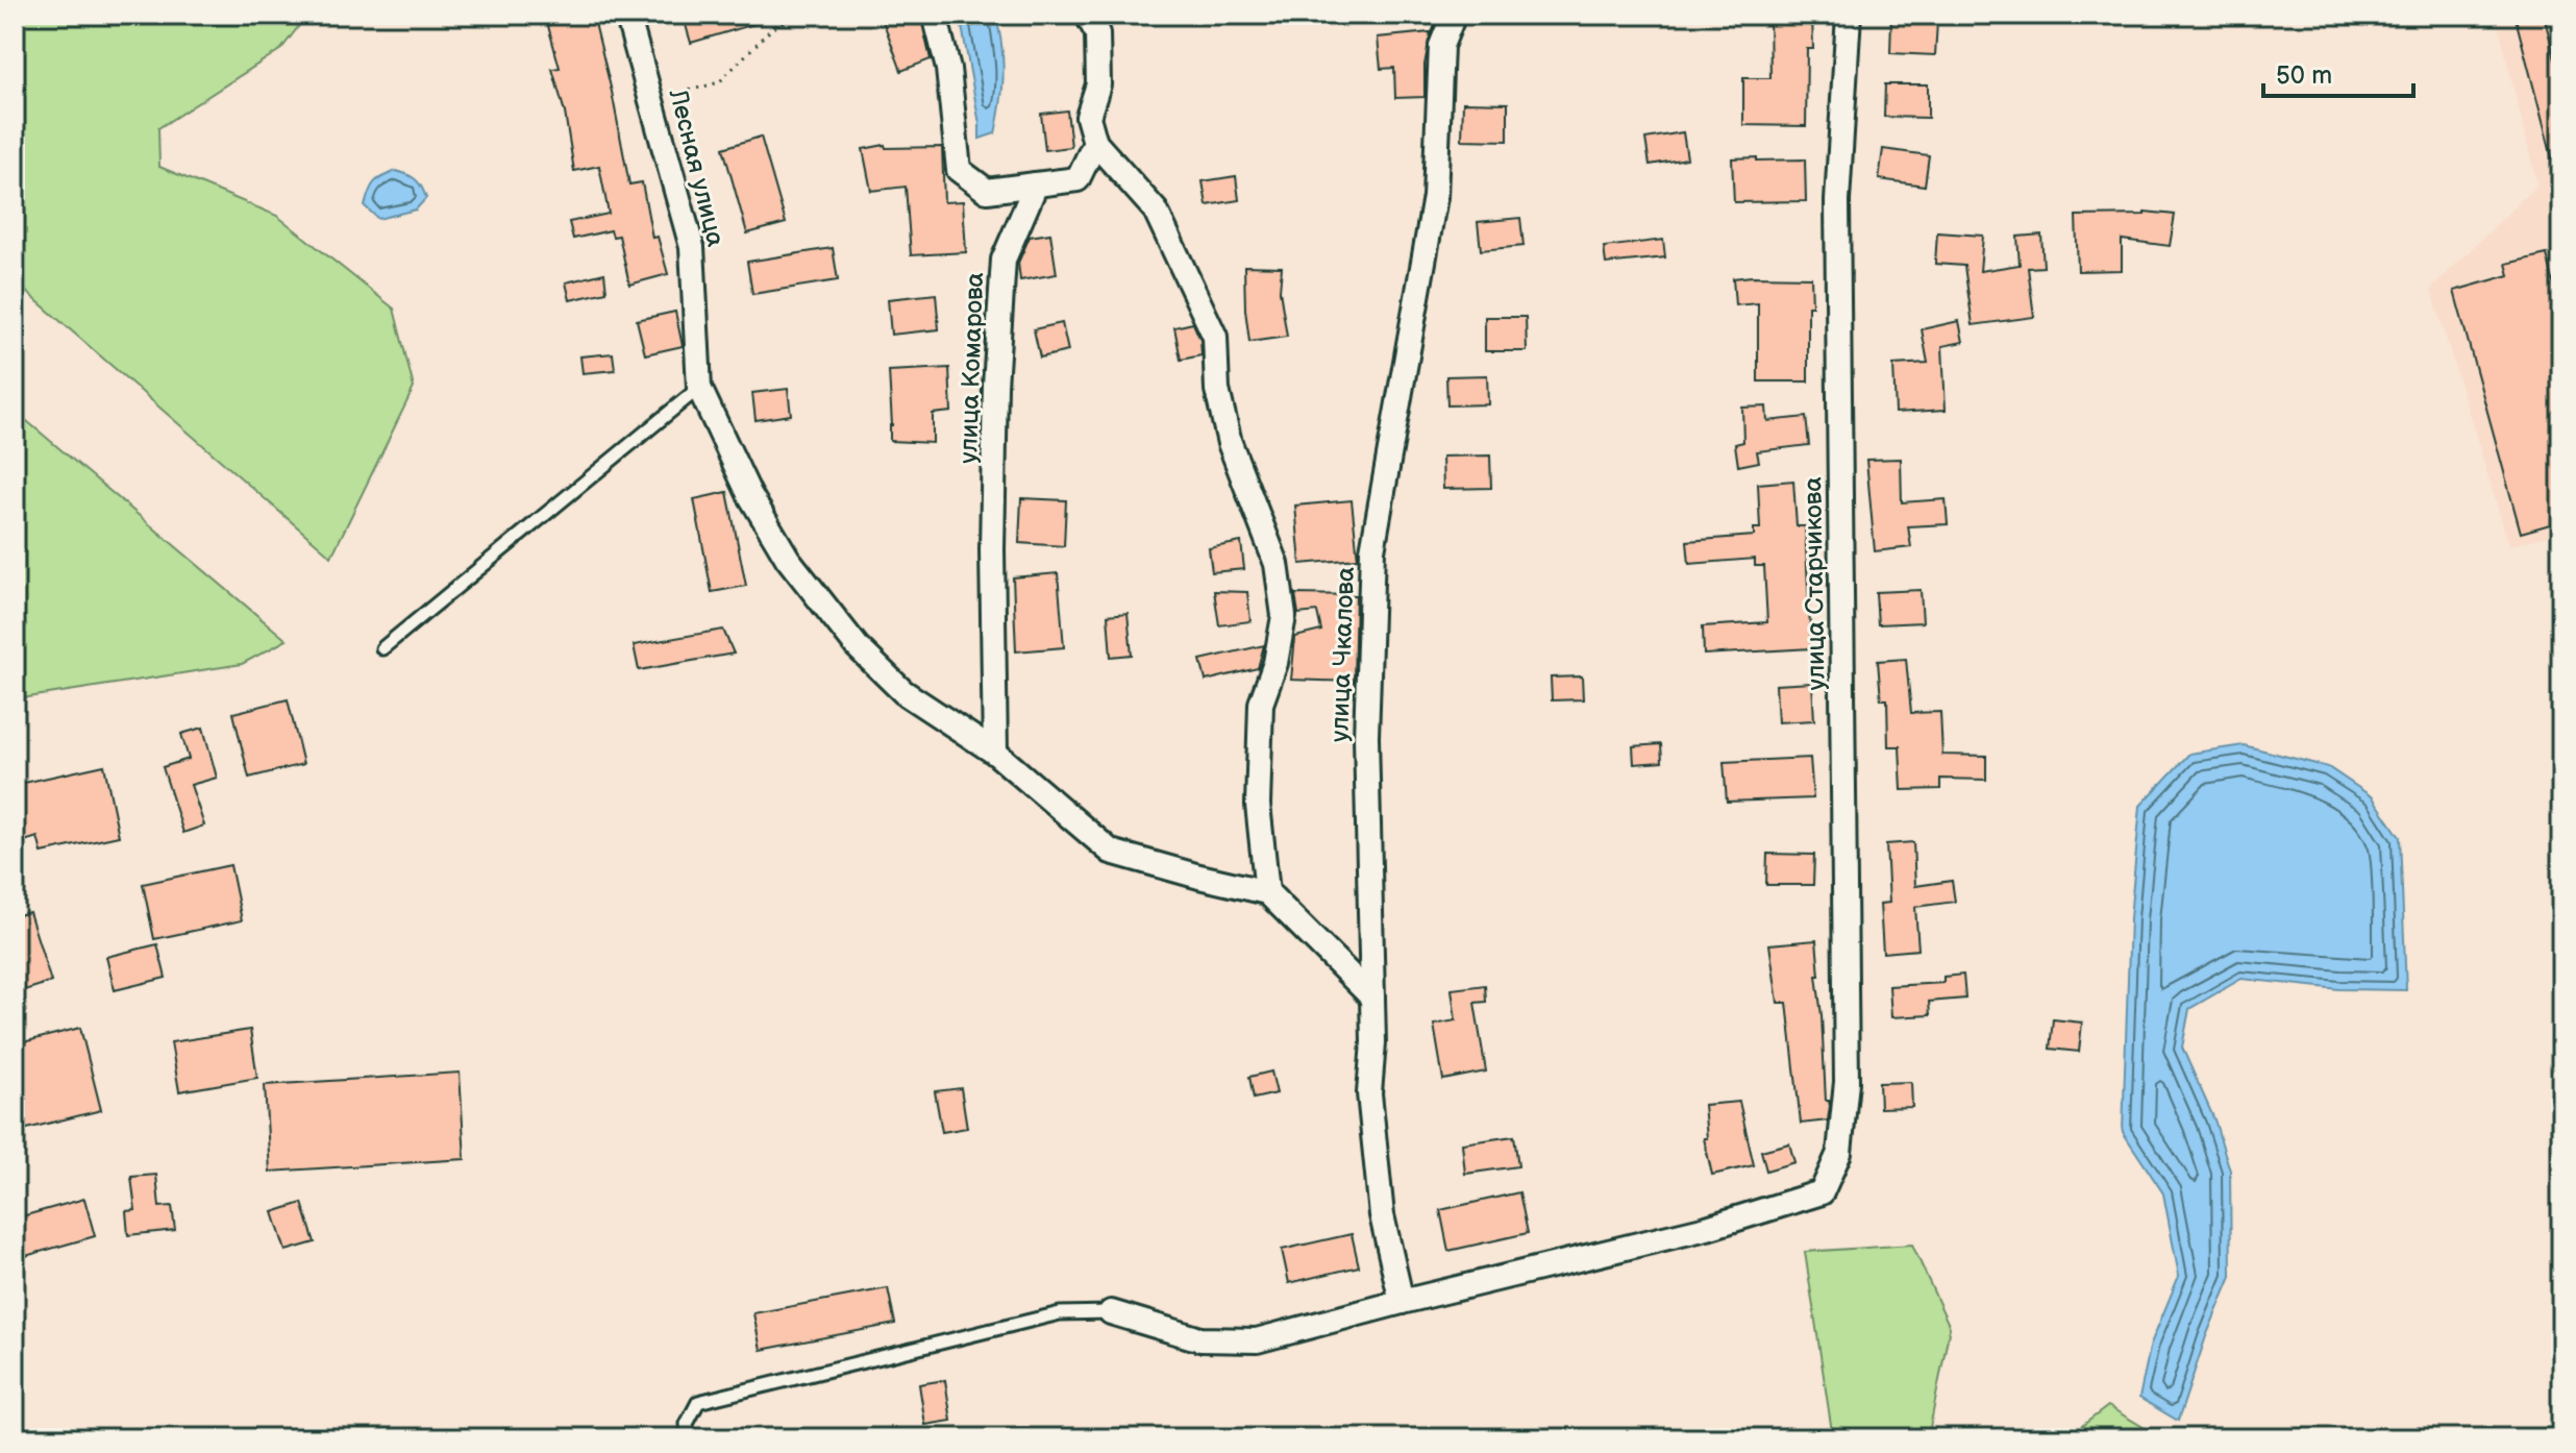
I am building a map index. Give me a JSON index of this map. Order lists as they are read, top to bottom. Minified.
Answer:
{"streets":{"street":["Лесная улица","улица Комарова","улица Старчикова","улица Чкалова"]},"crossings":[["улица Старчикова","улица Чкалова"]],"scale_bar":"50 m"}
